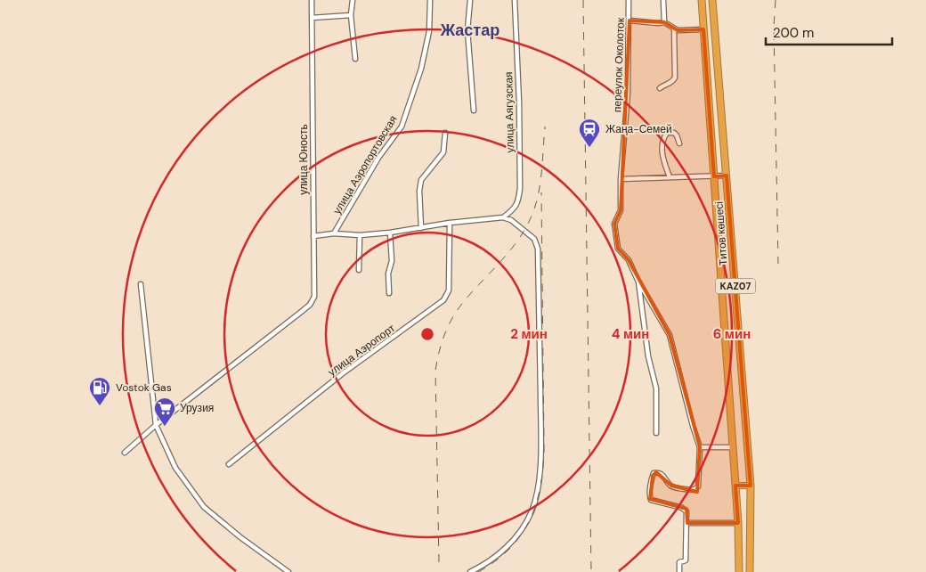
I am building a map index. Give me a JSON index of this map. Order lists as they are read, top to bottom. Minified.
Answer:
{"streets":{"highway":["Титов көшесі","KAZ07"],"street":["переулок Околоток","улица Аягузская","улица Юность","улица Аэропортовская","улица Аэропорт"]},"districts":["Жастар"],"places":{"station":["Жаңа-Семей"],"fuel station":["Vostok Gas"],"supermarket":["Урузия"]},"scale_bar":"200 m","rings":["2 мин","4 мин","6 мин"]}
